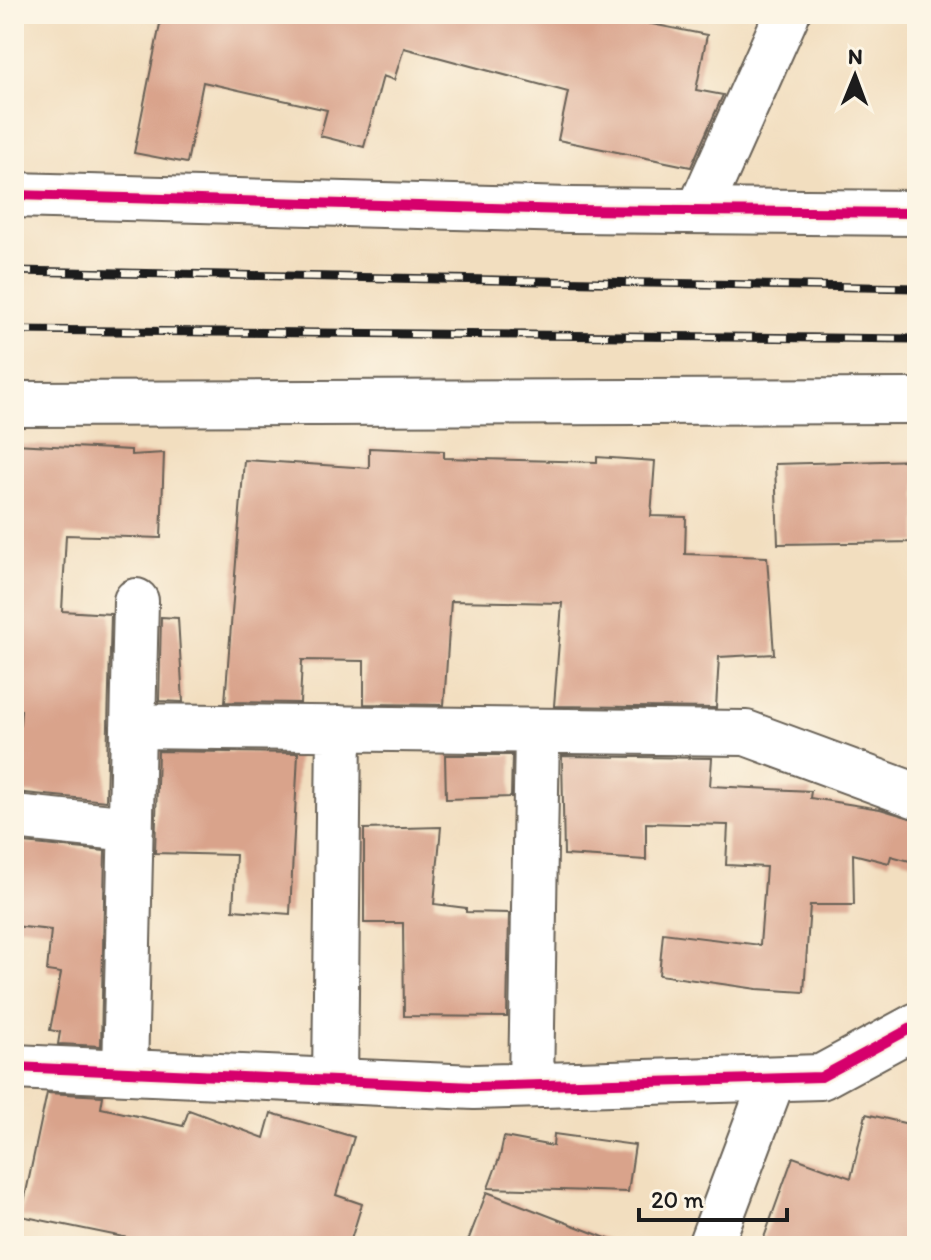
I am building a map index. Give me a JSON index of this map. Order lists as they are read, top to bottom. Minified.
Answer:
{"scale_bar":"20 m","north":"top"}
